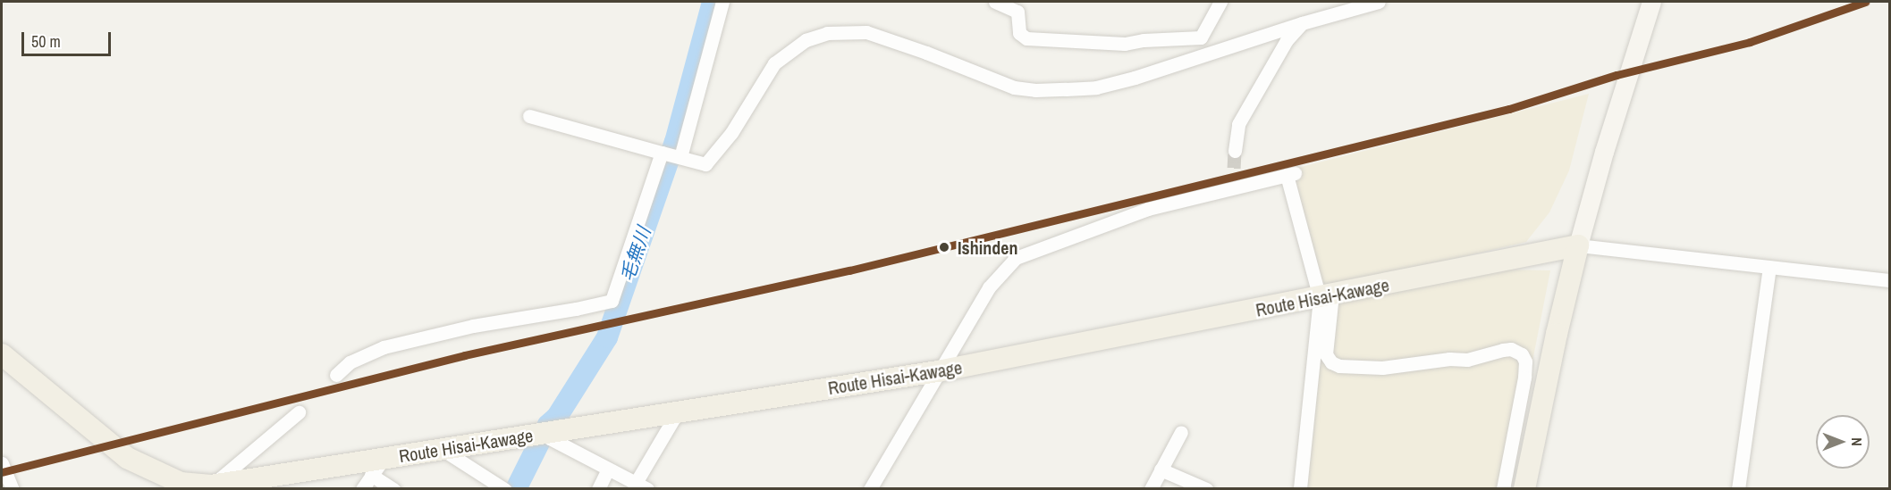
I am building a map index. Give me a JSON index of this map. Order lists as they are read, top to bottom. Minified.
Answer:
{"streets":{"main road":["Route Hisai-Kawage"]},"water":["毛無川"],"places":["Ishinden"],"scale_bar":"50 m","north":"right"}
